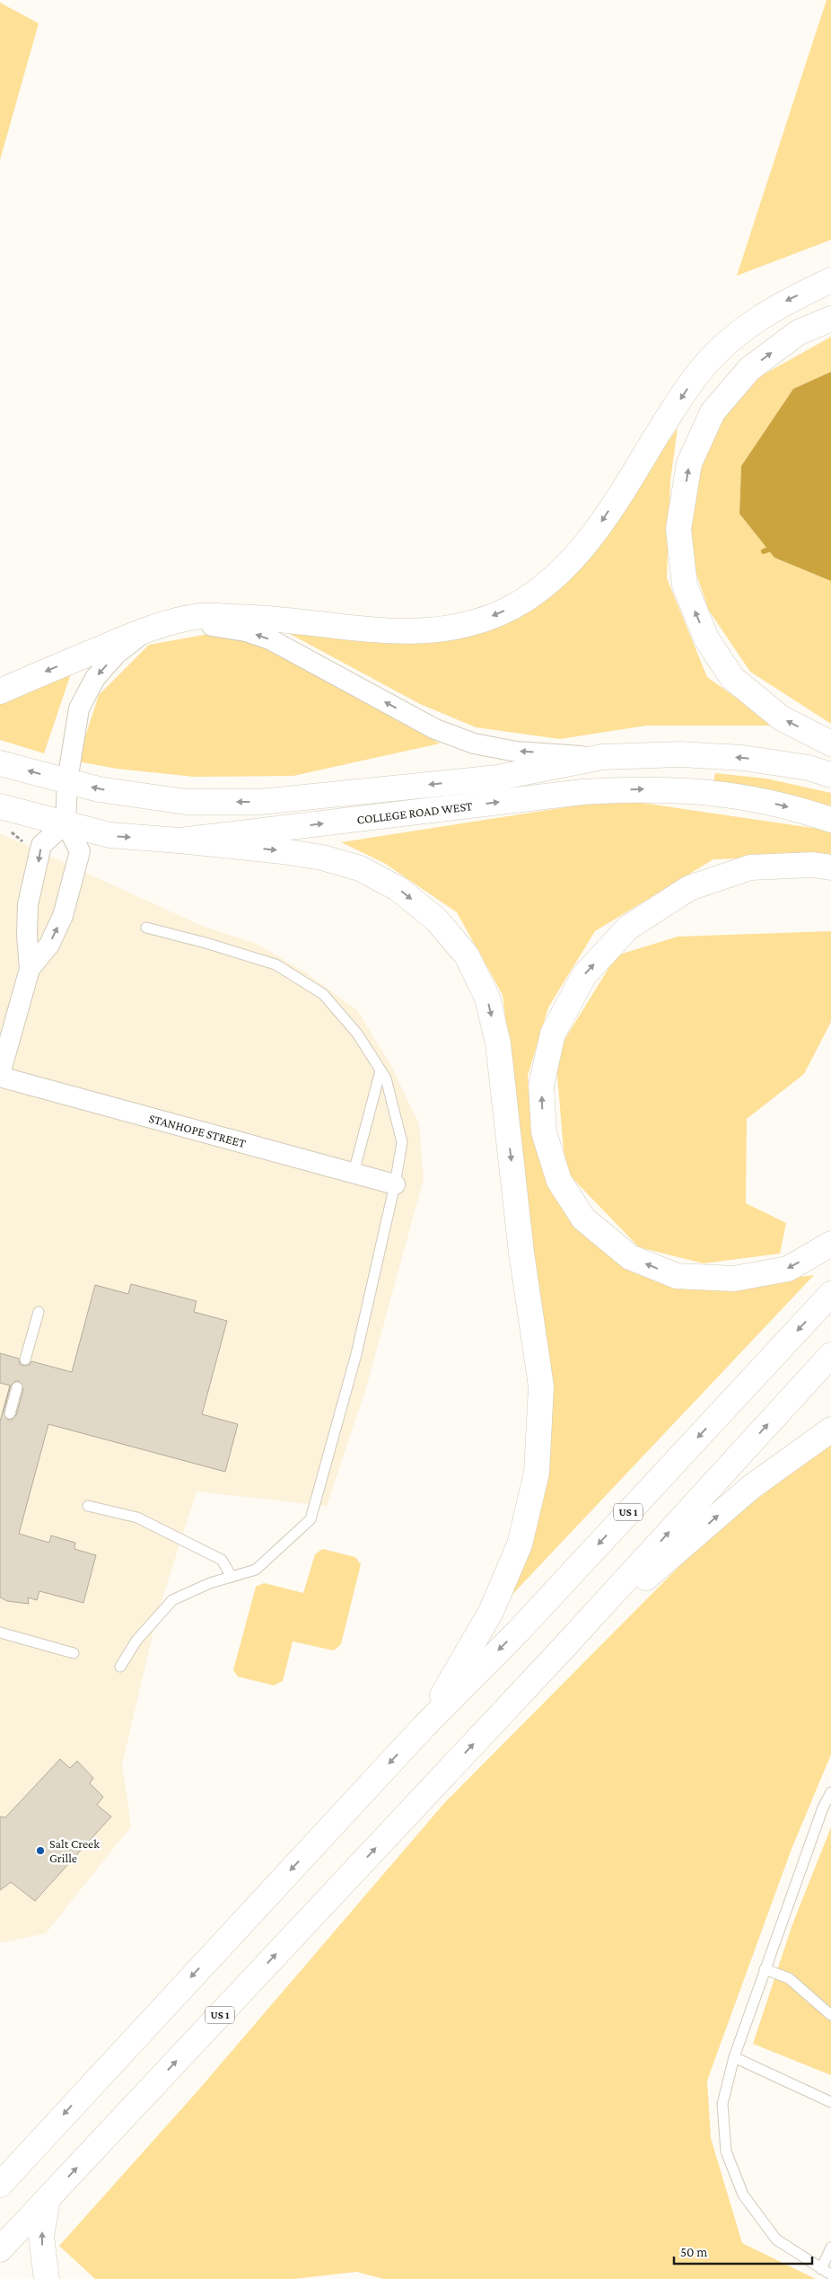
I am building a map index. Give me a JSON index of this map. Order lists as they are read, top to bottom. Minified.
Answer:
{"streets":{"main road":["COLLEGE ROAD WEST","US 1"],"street":["STANHOPE STREET"]},"places":["Salt Creek Grille"],"scale_bar":"50 m"}
